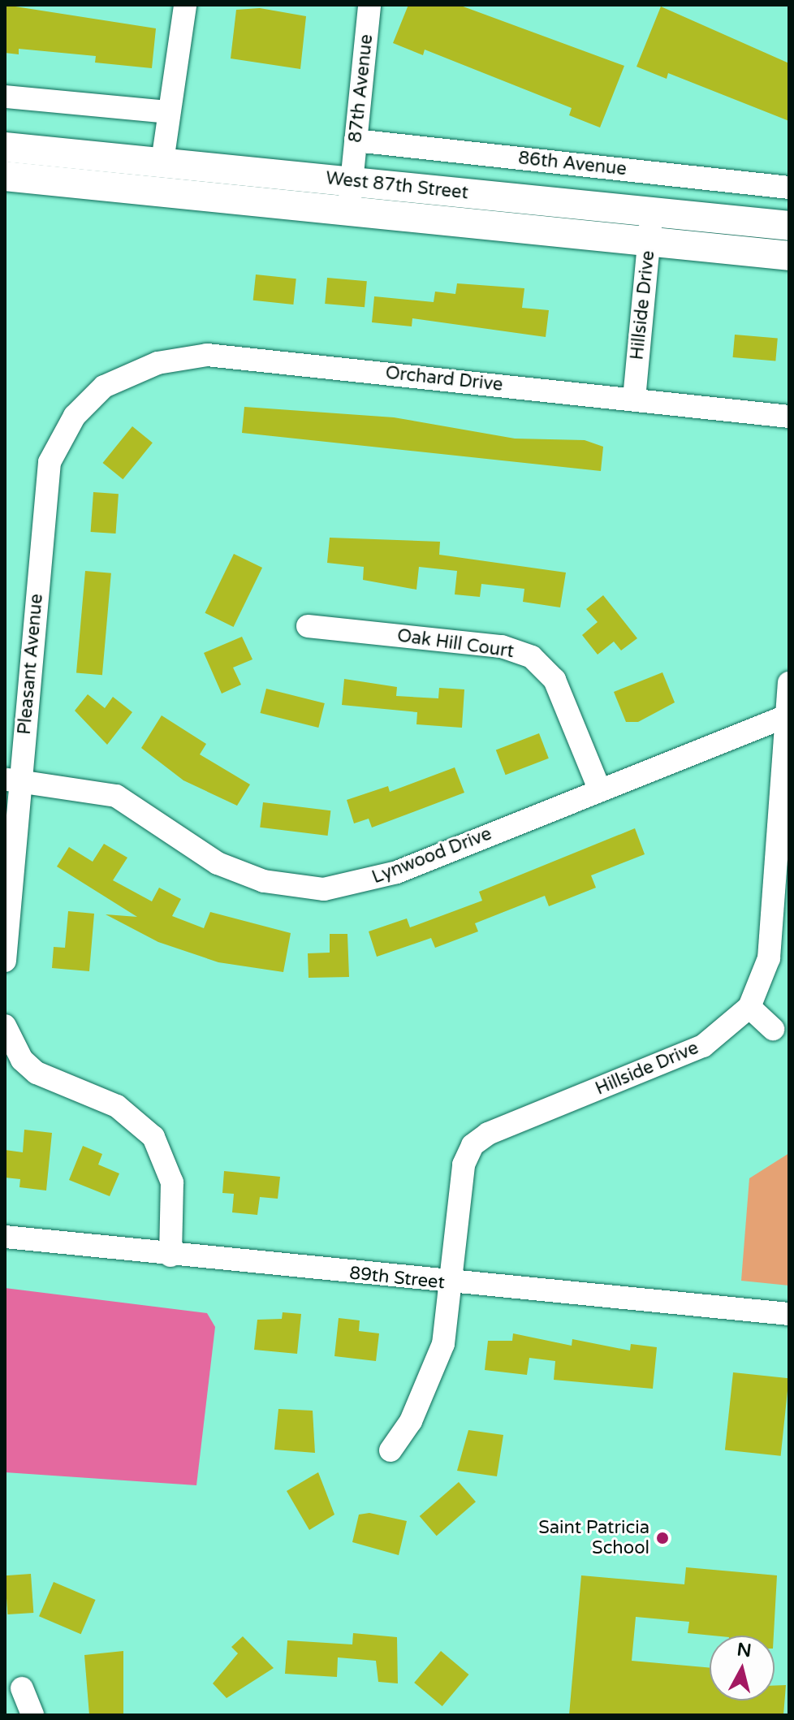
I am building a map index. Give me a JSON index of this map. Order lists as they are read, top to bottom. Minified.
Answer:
{"streets":{"main road":["West 87th Street"],"street":["87th Avenue","86th Avenue","Hillside Drive","Orchard Drive","Oak Hill Court","Pleasant Avenue","Lynwood Drive","89th Street"]},"crossings":[["87th Avenue","86th Avenue"],["87th Avenue","West 87th Street"],["West 87th Street","Hillside Drive"],["Hillside Drive","Orchard Drive"],["Hillside Drive","Lynwood Drive"],["Hillside Drive","89th Street"],["Orchard Drive","Pleasant Avenue"],["Oak Hill Court","Lynwood Drive"],["Pleasant Avenue","Lynwood Drive"]],"places":["Saint Patricia School"],"north":"top"}
